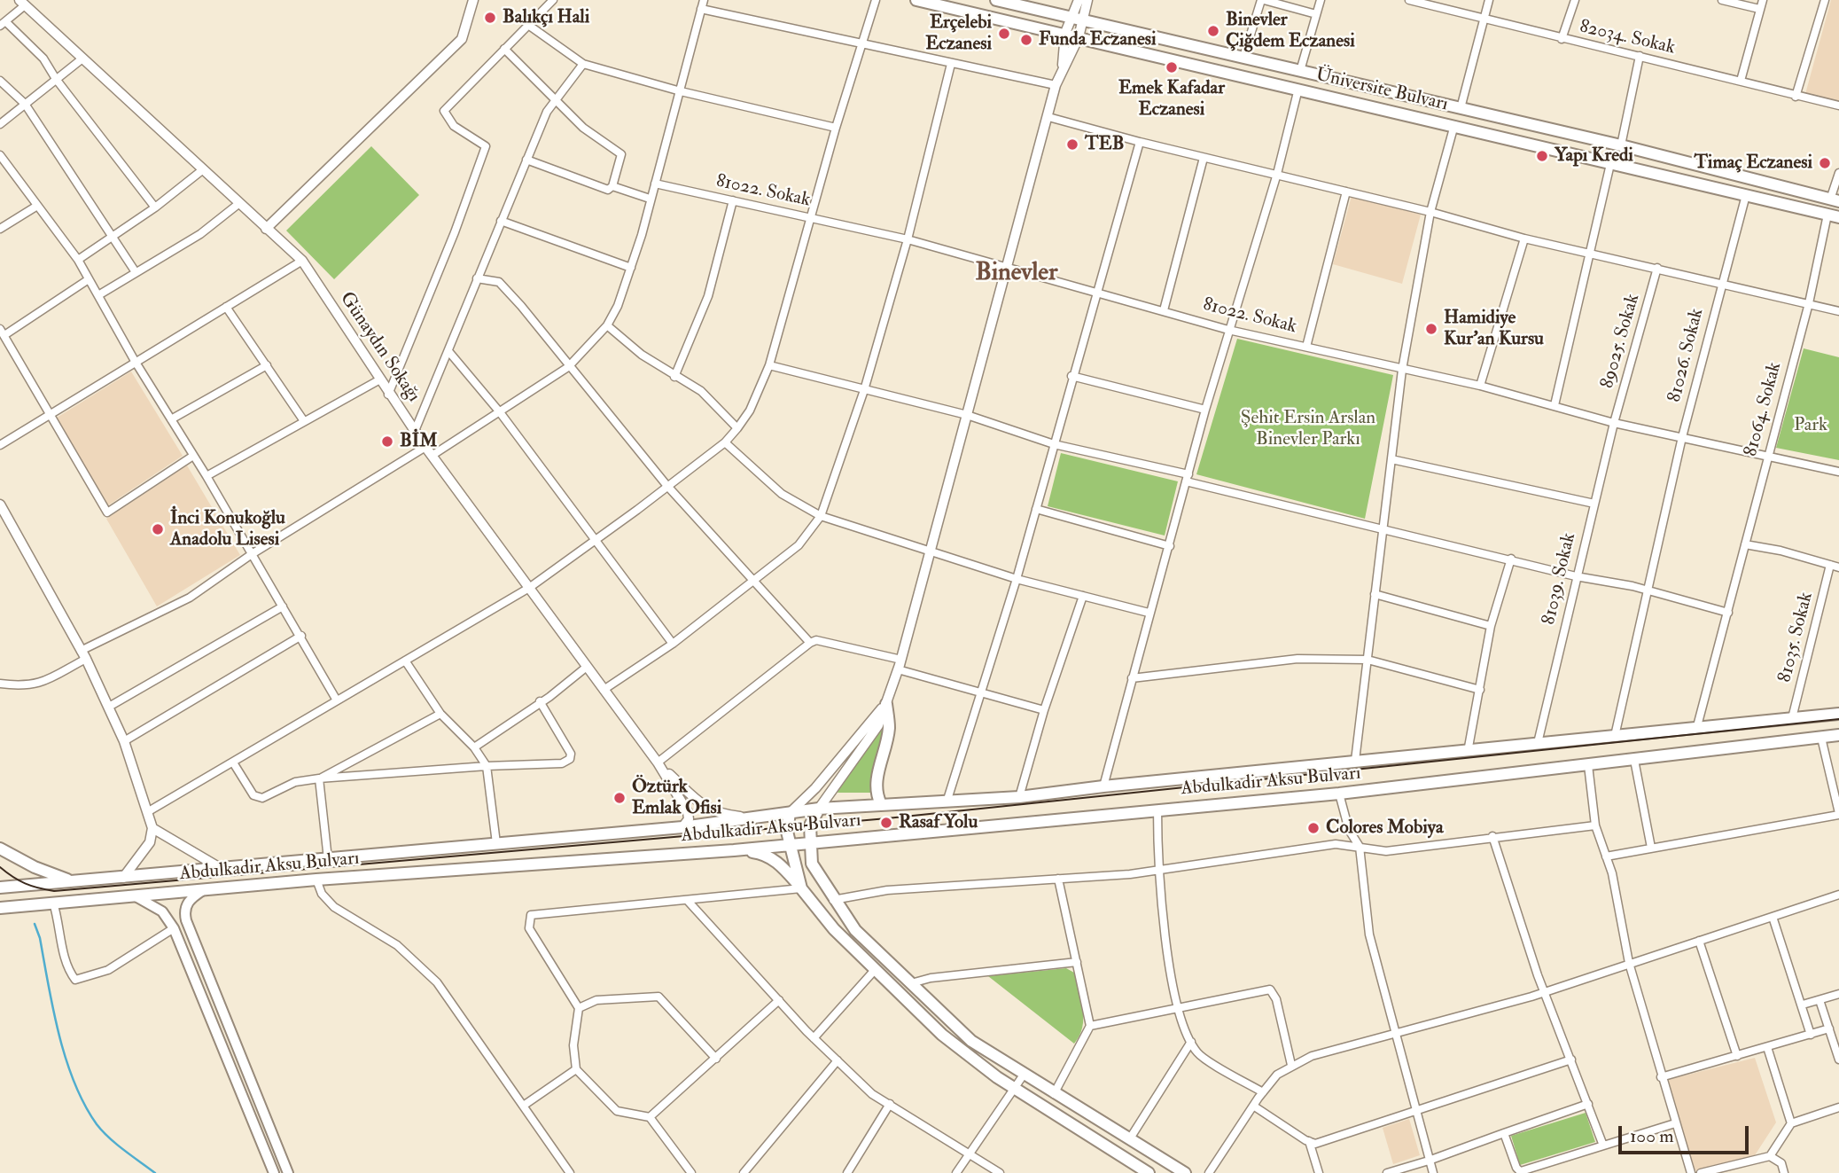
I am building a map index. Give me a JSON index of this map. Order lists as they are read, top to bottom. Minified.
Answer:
{"streets":{"main road":["Üniversite Bulvarı","Abdulkadir Aksu Bulvarı"],"street":["82034. Sokak","81022. Sokak","89025. Sokak","Günaydın Sokağı","81026. Sokak","81064. Sokak","81039. Sokak","81035. Sokak"]},"crossings":[["Üniversite Bulvarı","81026. Sokak"],["Üniversite Bulvarı","81064. Sokak"],["81022. Sokak","89025. Sokak"],["81022. Sokak","81026. Sokak"],["81022. Sokak","81064. Sokak"],["81022. Sokak","81039. Sokak"],["89025. Sokak","81039. Sokak"],["81064. Sokak","Abdulkadir Aksu Bulvarı"],["81039. Sokak","Abdulkadir Aksu Bulvarı"],["81035. Sokak","Abdulkadir Aksu Bulvarı"]],"districts":["Binevler"],"parks":["Şehit Ersin Arslan Binevler Parkı","Park"],"places":["Balıkçı Hali","Binevler Çiğdem Eczanesi","Erçelebi Eczanesi","Funda Eczanesi","Emek Kafadar Eczanesi","TEB","Yapı Kredi","Timaç Eczanesi","Hamidiye Kur'an Kursu","BİM","İnci Konukoğlu Anadolu Lisesi","Öztürk Emlak Ofisi","Rasaf Yolu","Colores Mobiya"],"scale_bar":"100 m"}
